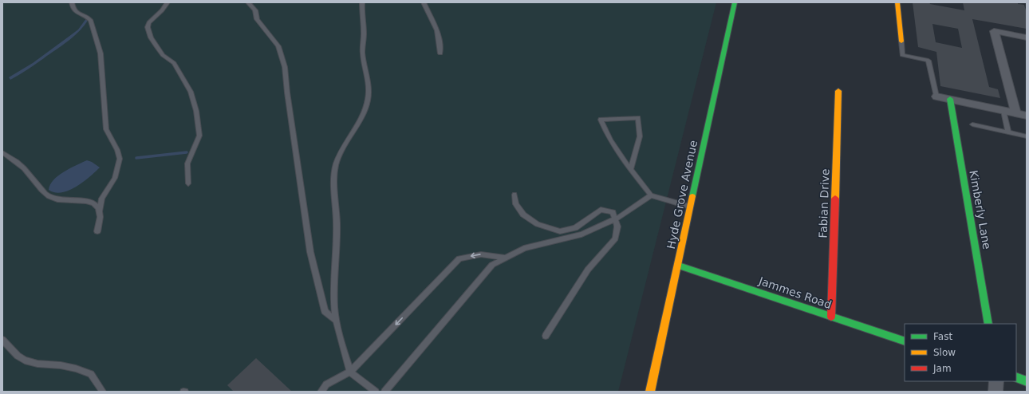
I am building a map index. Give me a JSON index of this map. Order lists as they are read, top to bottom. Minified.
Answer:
{"streets":{"street":["Hyde Grove Avenue","Fabian Drive","Kimberly Lane","Jammes Road"]},"crossings":[["Hyde Grove Avenue","Jammes Road"],["Fabian Drive","Jammes Road"]],"legend":["Fast","Slow","Jam"]}
